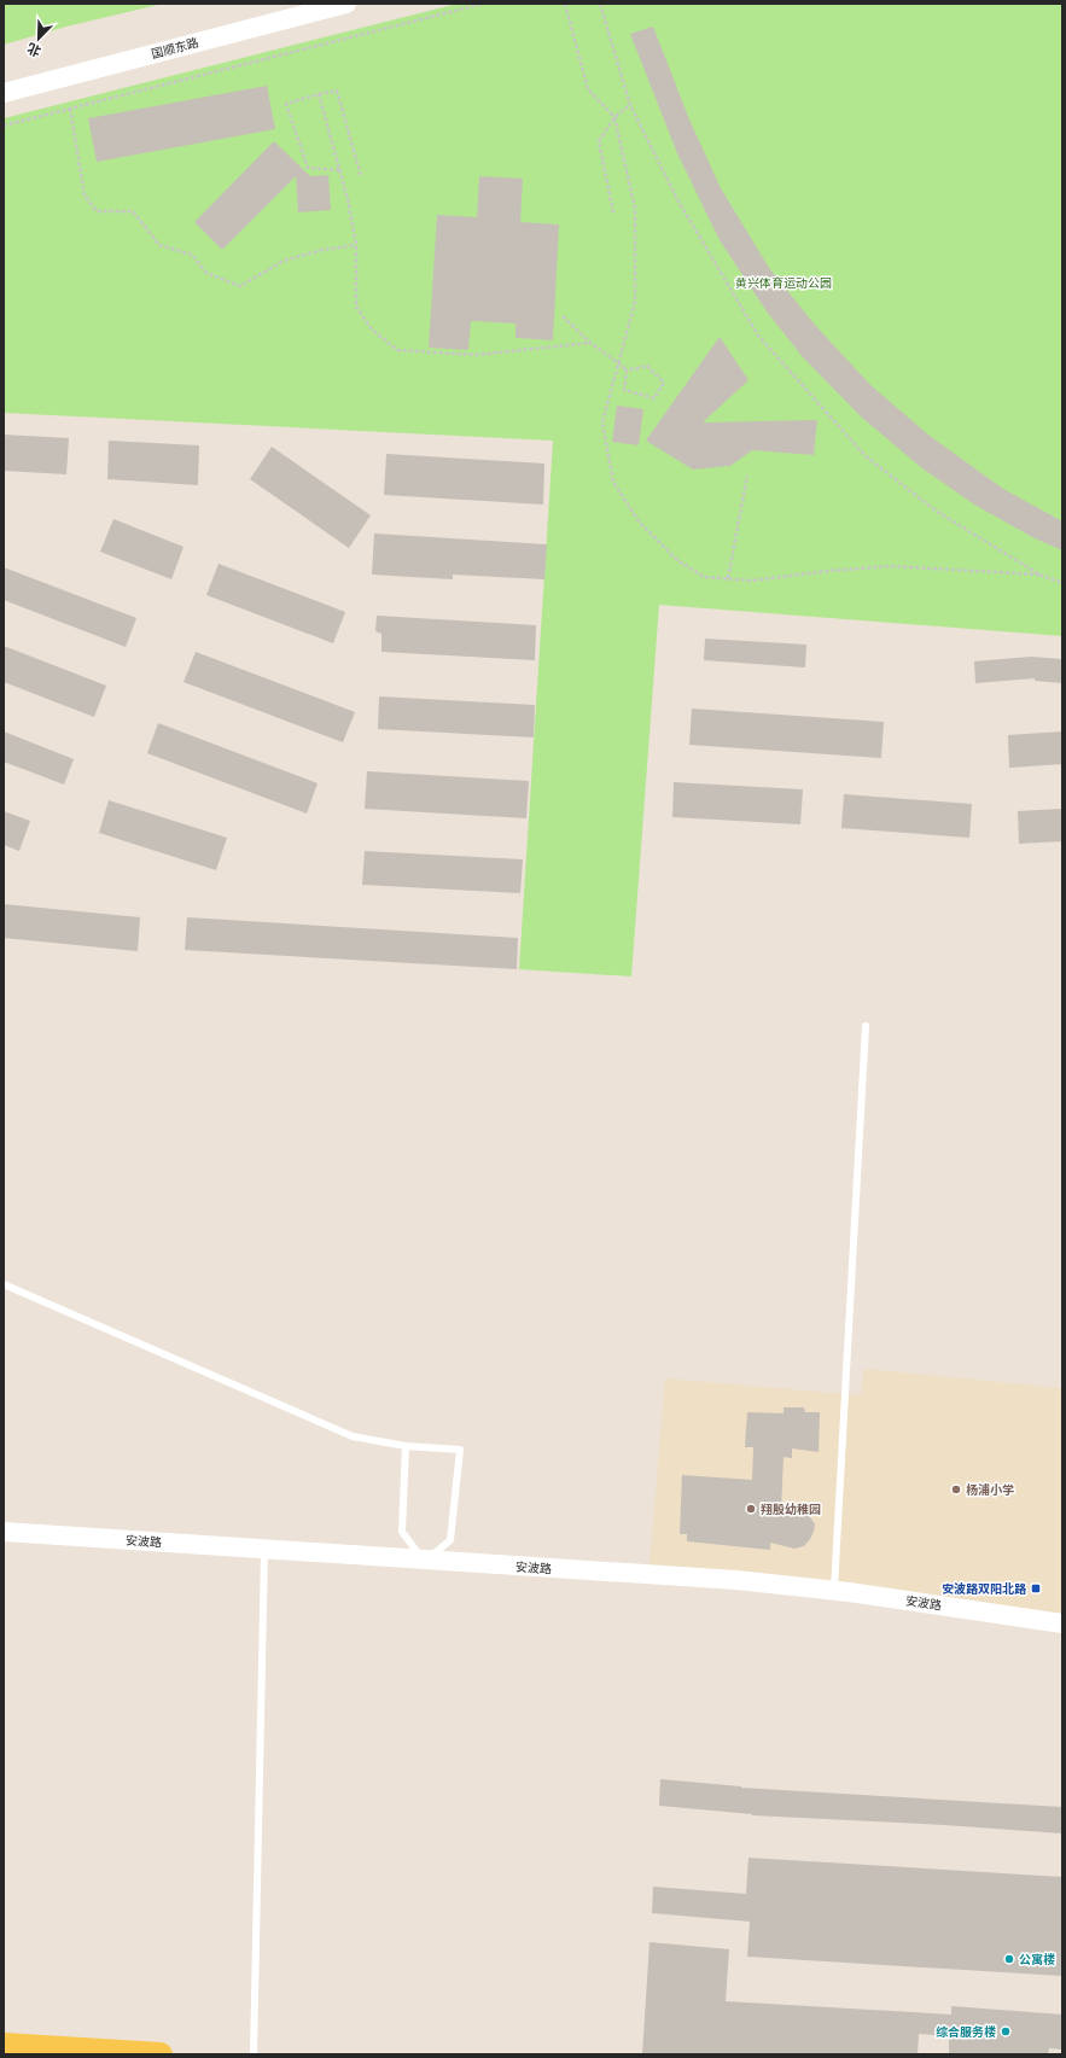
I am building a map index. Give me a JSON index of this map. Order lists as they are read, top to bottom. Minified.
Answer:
{"streets":{"street":["国顺东路","安波路"]},"parks":["黄兴体育运动公园"],"places":{"other":["杨浦小学","翔殷幼稚园","公寓楼","综合服务楼"],"transit":["安波路双阳北路"]},"north":"bottom left"}
